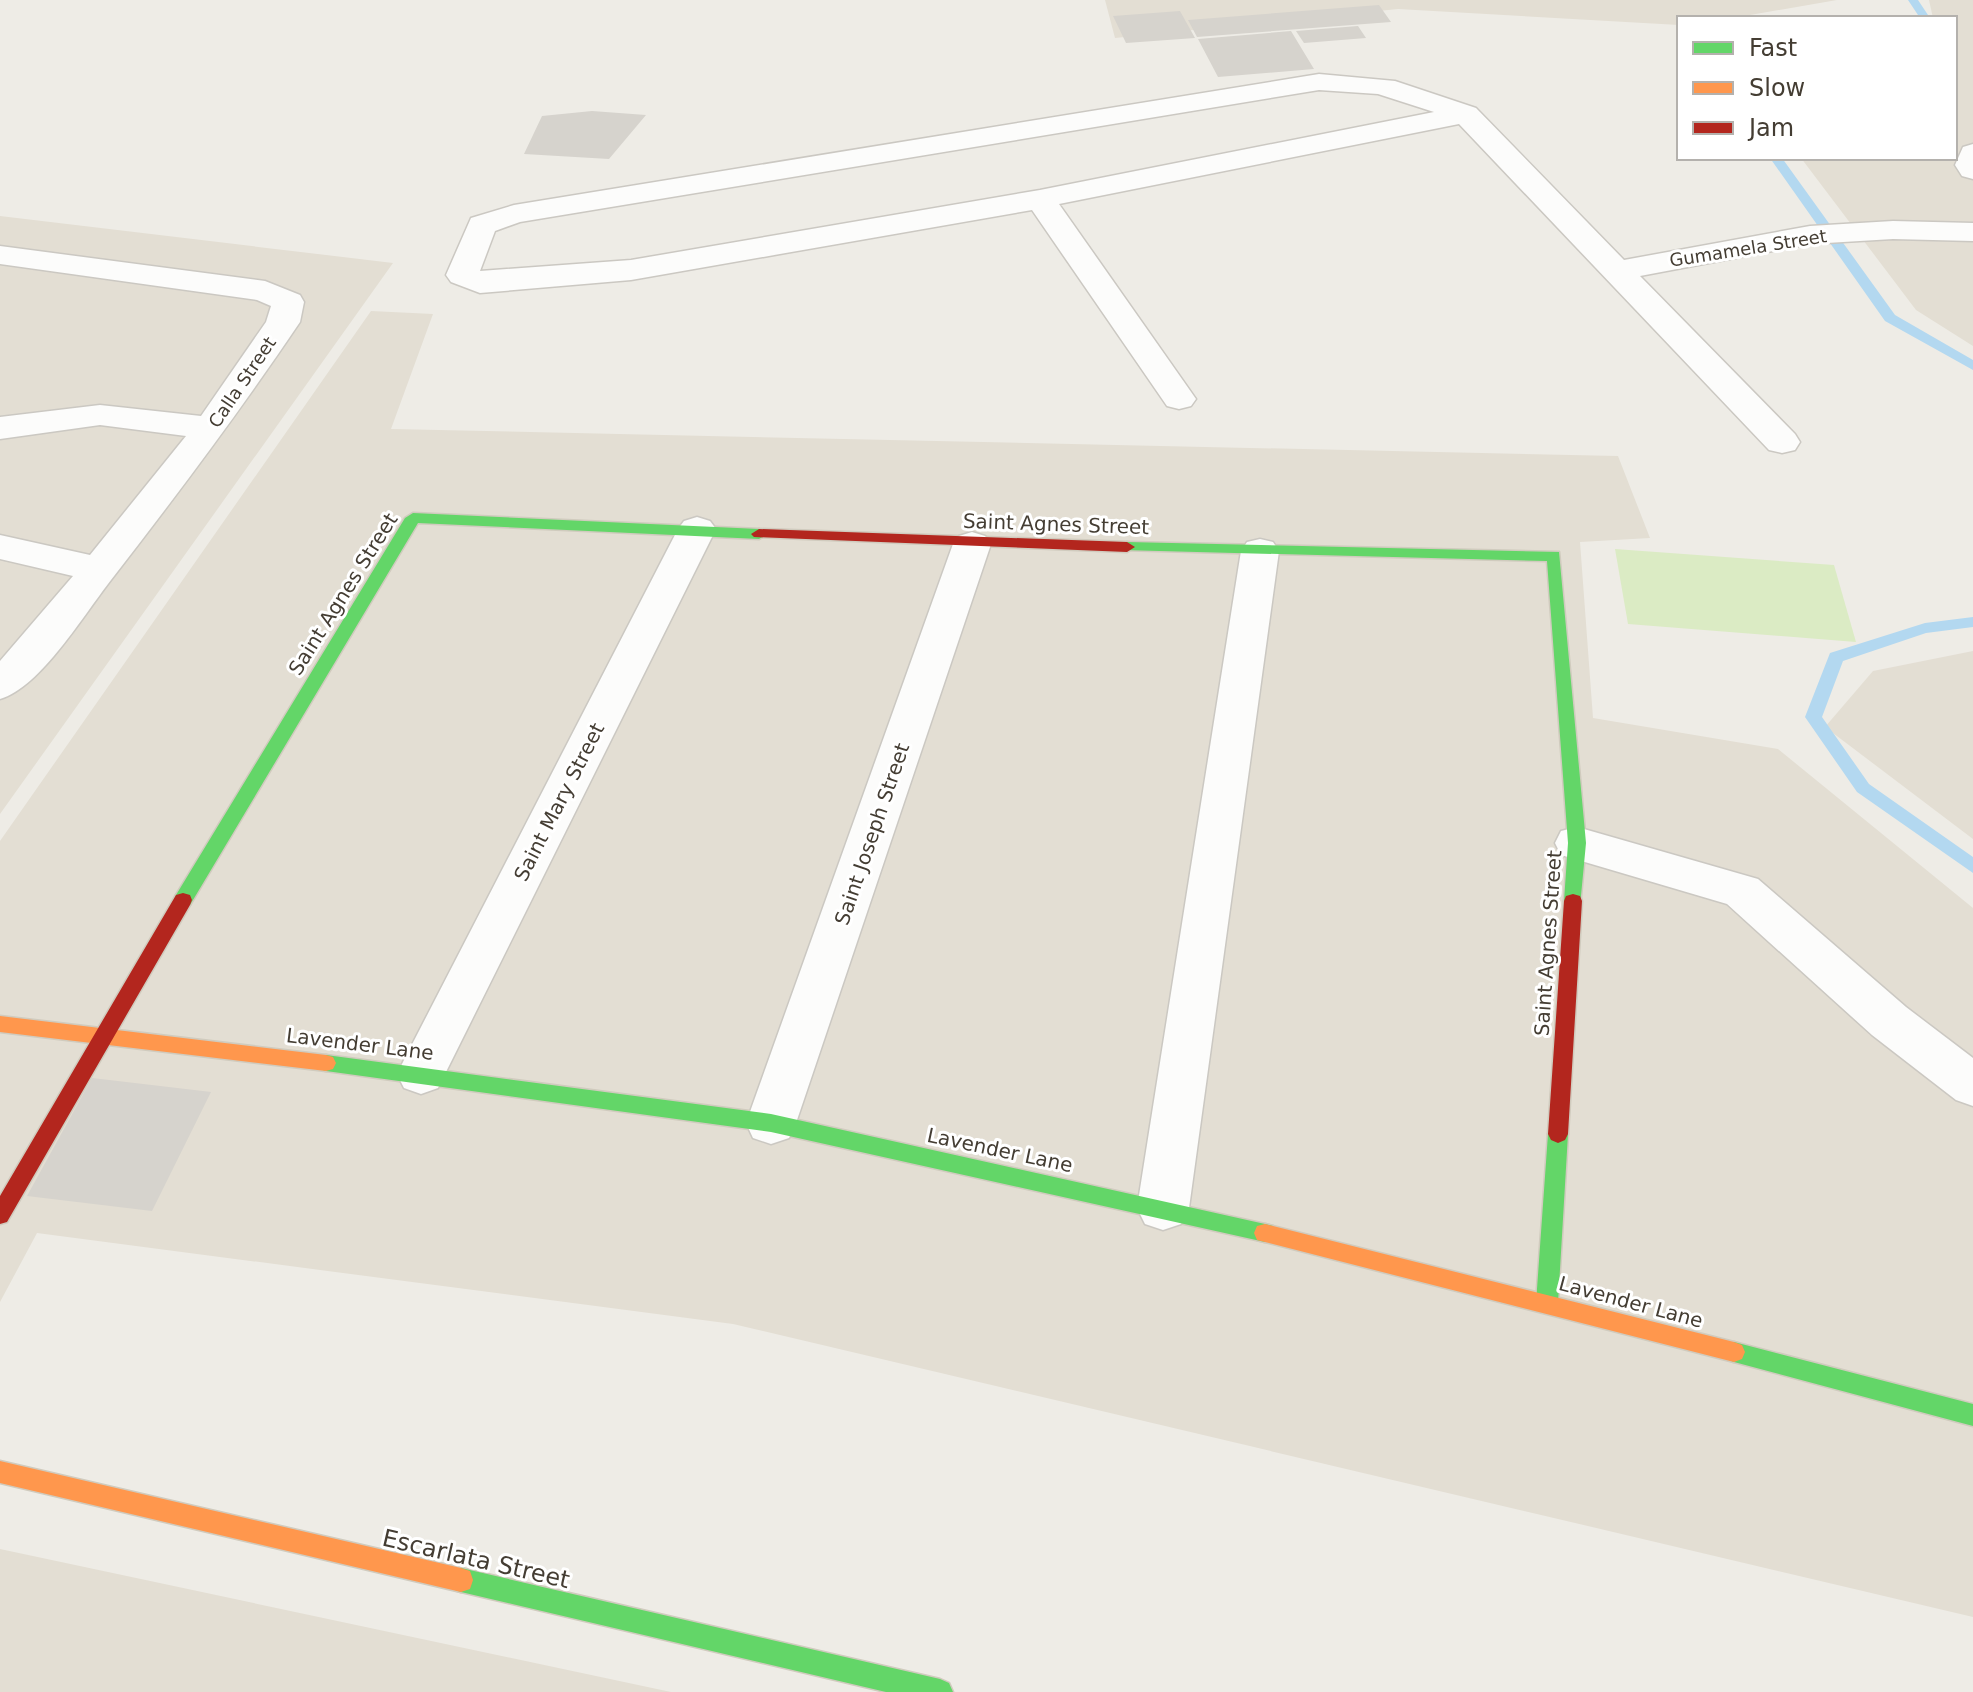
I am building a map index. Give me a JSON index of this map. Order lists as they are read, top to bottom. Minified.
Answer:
{"streets":{"street":["Gumamela Street","Calla Street","Saint Agnes Street","Saint Mary Street","Saint Joseph Street","Lavender Lane","Escarlata Street"]},"crossings":[["Saint Agnes Street","Saint Mary Street"],["Saint Agnes Street","Saint Joseph Street"],["Saint Agnes Street","Lavender Lane"],["Saint Mary Street","Lavender Lane"],["Saint Joseph Street","Lavender Lane"]],"legend":["Fast","Slow","Jam"]}
